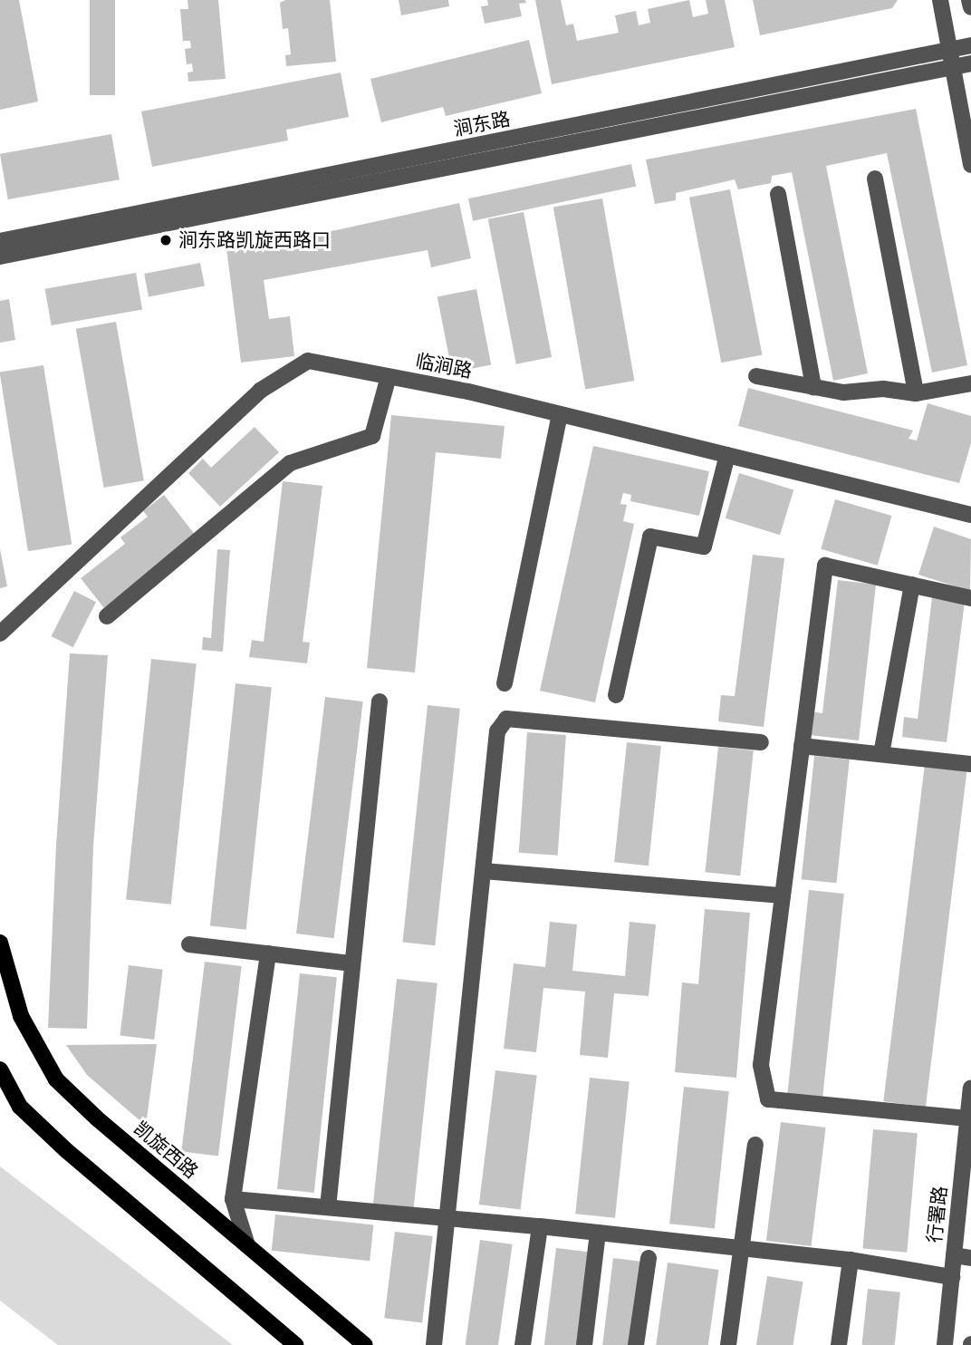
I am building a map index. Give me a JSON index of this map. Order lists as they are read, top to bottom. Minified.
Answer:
{"streets":{"main road":["凯旋西路"],"street":["涧东路","临涧路","行署路"]},"places":["涧东路凯旋西路口"]}
